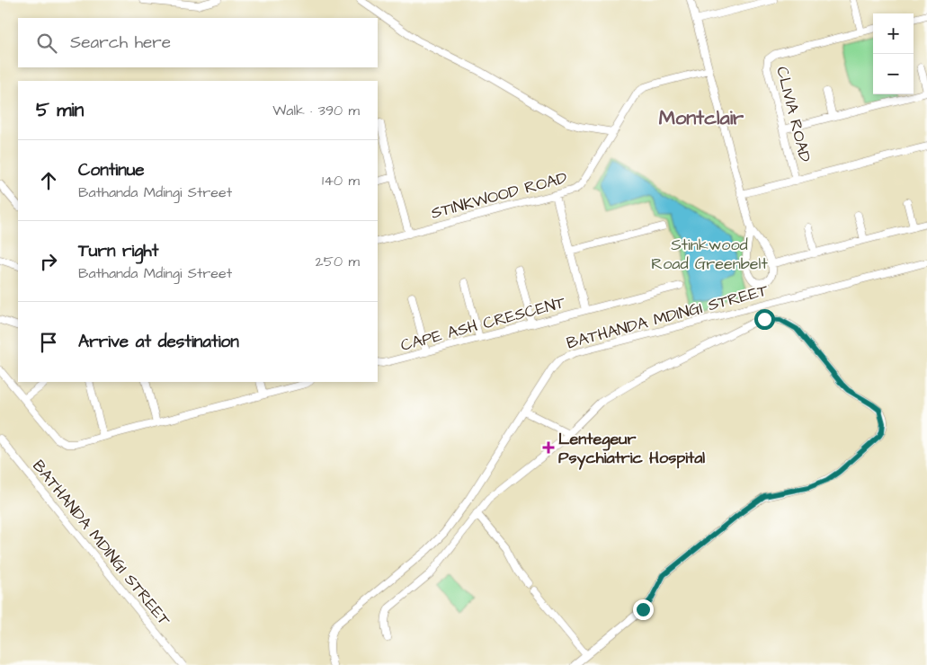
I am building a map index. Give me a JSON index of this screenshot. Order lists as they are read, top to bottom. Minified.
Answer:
{"streets":{"street":["CLIVIA ROAD","STINKWOOD ROAD","BATHANDA MDINGI STREET","CAPE ASH CRESCENT"]},"crossings":[["STINKWOOD ROAD","CAPE ASH CRESCENT"]],"districts":["Montclair"],"parks":["Stinkwood Road Greenbelt"],"places":{"health":["Lentegeur Psychiatric Hospital"]},"page":{"map_buttons":["+","−"],"search":"Search here","heading":["5 min","Walk · 390 m"],"list":[["Continue","Bathanda Mdingi Street","140 m"],["Turn right","Bathanda Mdingi Street","250 m"],"Arrive at destination"]}}
